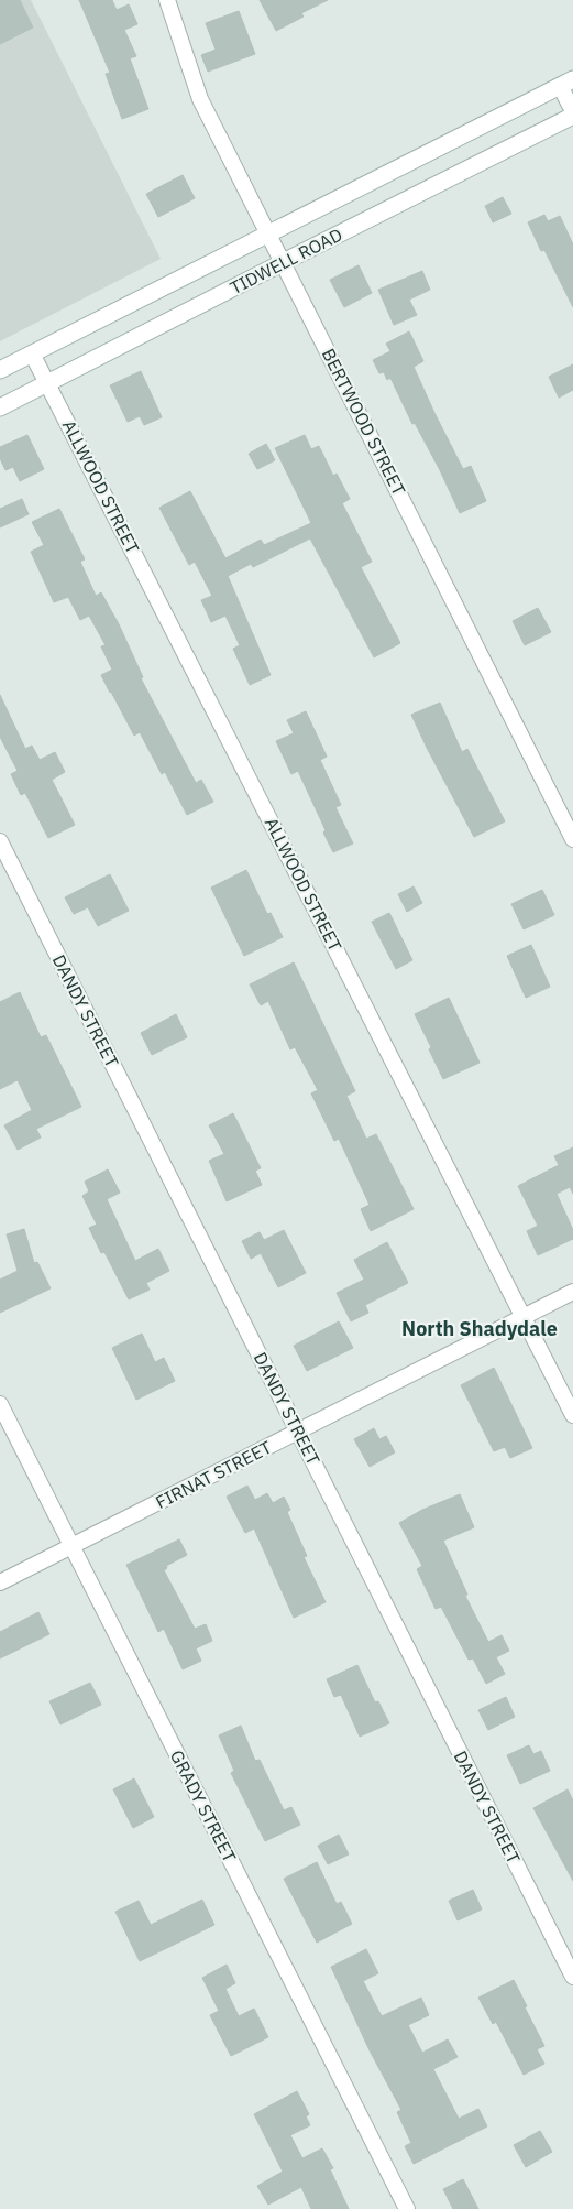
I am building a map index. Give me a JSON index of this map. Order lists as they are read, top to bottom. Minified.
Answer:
{"streets":{"main road":["TIDWELL ROAD"],"street":["BERTWOOD STREET","ALLWOOD STREET","DANDY STREET","FIRNAT STREET","GRADY STREET"]},"crossings":[["TIDWELL ROAD","BERTWOOD STREET"],["TIDWELL ROAD","ALLWOOD STREET"],["ALLWOOD STREET","FIRNAT STREET"],["DANDY STREET","FIRNAT STREET"],["FIRNAT STREET","GRADY STREET"]],"districts":["North Shadydale"]}
